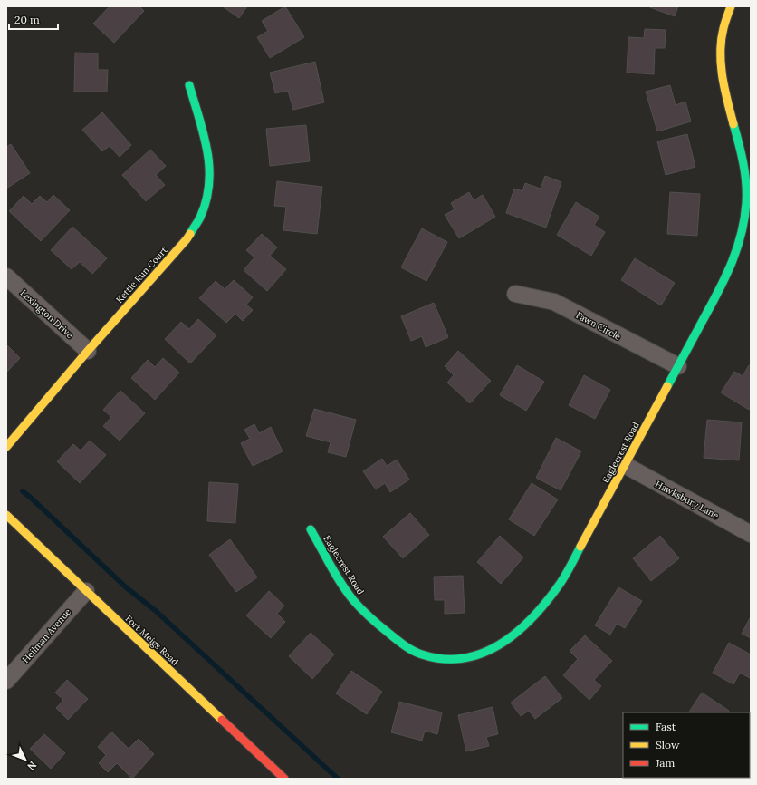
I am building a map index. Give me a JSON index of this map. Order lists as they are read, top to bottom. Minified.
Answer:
{"streets":{"street":["Kettle Run Court","Lexington Drive","Fawn Circle","Eaglecrest Road","Hawksbury Lane","Heilman Avenue","Fort Meigs Road"]},"crossings":[["Kettle Run Court","Lexington Drive"],["Fawn Circle","Eaglecrest Road"],["Eaglecrest Road","Hawksbury Lane"],["Heilman Avenue","Fort Meigs Road"]],"legend":["Fast","Slow","Jam"],"scale_bar":"20 m","north":"bottom right"}
